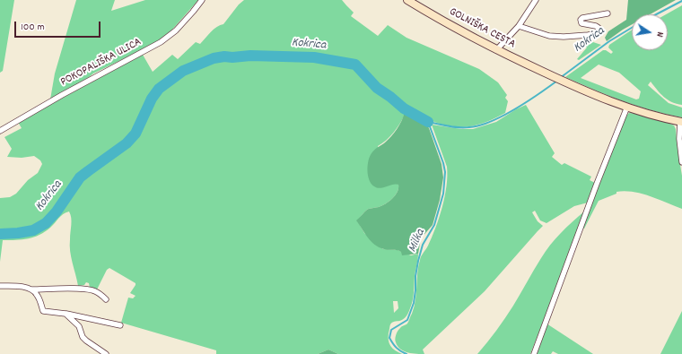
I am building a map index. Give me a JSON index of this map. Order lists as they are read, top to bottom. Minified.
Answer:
{"streets":{"main road":["GOLNIŠKA CESTA"],"street":["POKOPALIŠKA ULICA"]},"water":["Kokrica","Milka"],"scale_bar":"100 m","north":"right"}
